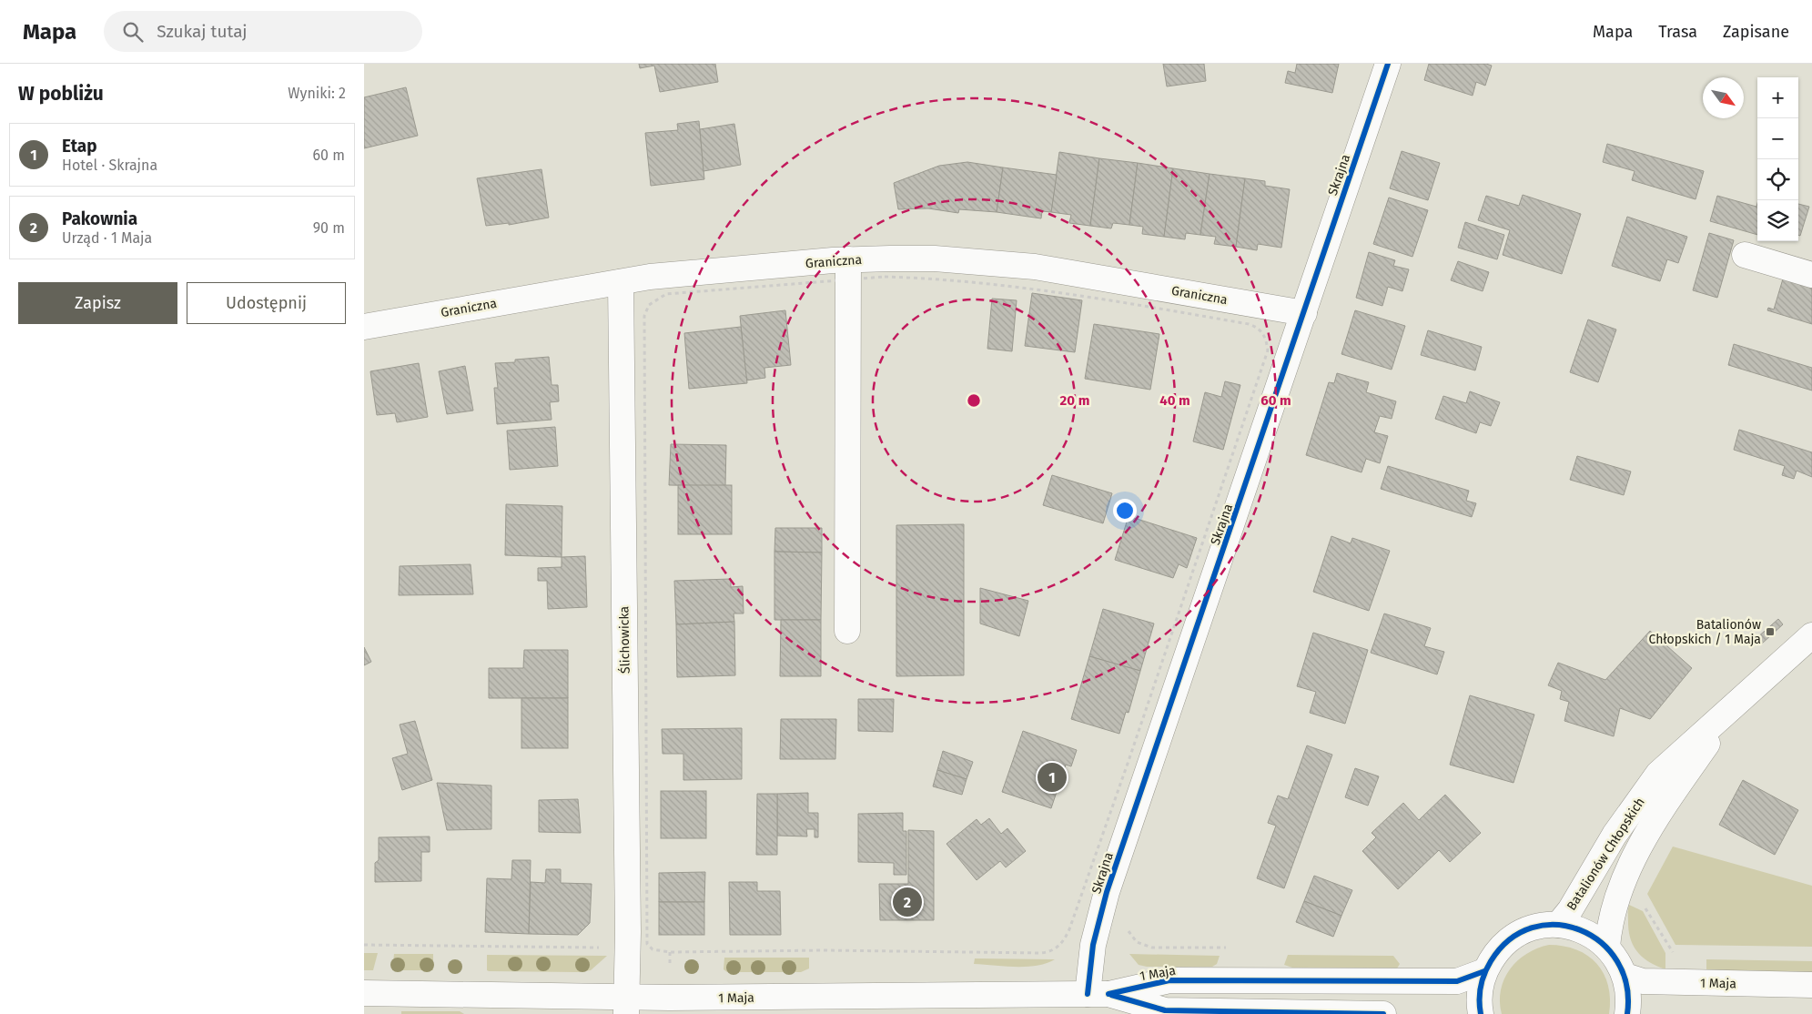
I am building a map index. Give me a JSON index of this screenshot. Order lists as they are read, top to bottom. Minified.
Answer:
{"streets":{"street":["Skrajna","Graniczna","Ślichowicka","Batalionów Chłopskich","1 Maja"]},"crossings":[["Skrajna","Graniczna"],["Skrajna","1 Maja"],["Graniczna","Ślichowicka"],["Ślichowicka","1 Maja"]],"places":{"transit":["Batalionów Chłopskich / 1 Maja"]},"north":"bottom right","page":{"header":"Mapa","search":"Szukaj tutaj","nav":["Mapa","Trasa","Zapisane"],"heading":["W pobliżu","Wyniki: 2"],"map_buttons":["+","−"],"list":[{"mark":"1","name":"Etap","note":"Hotel · Skrajna","value":"60 m"},{"mark":"2","name":"Pakownia","note":"Urząd · 1 Maja","value":"90 m"}],"buttons":["Zapisz","Udostępnij"],"pins":["1","2"]},"rings":["20 m","40 m","60 m"]}
